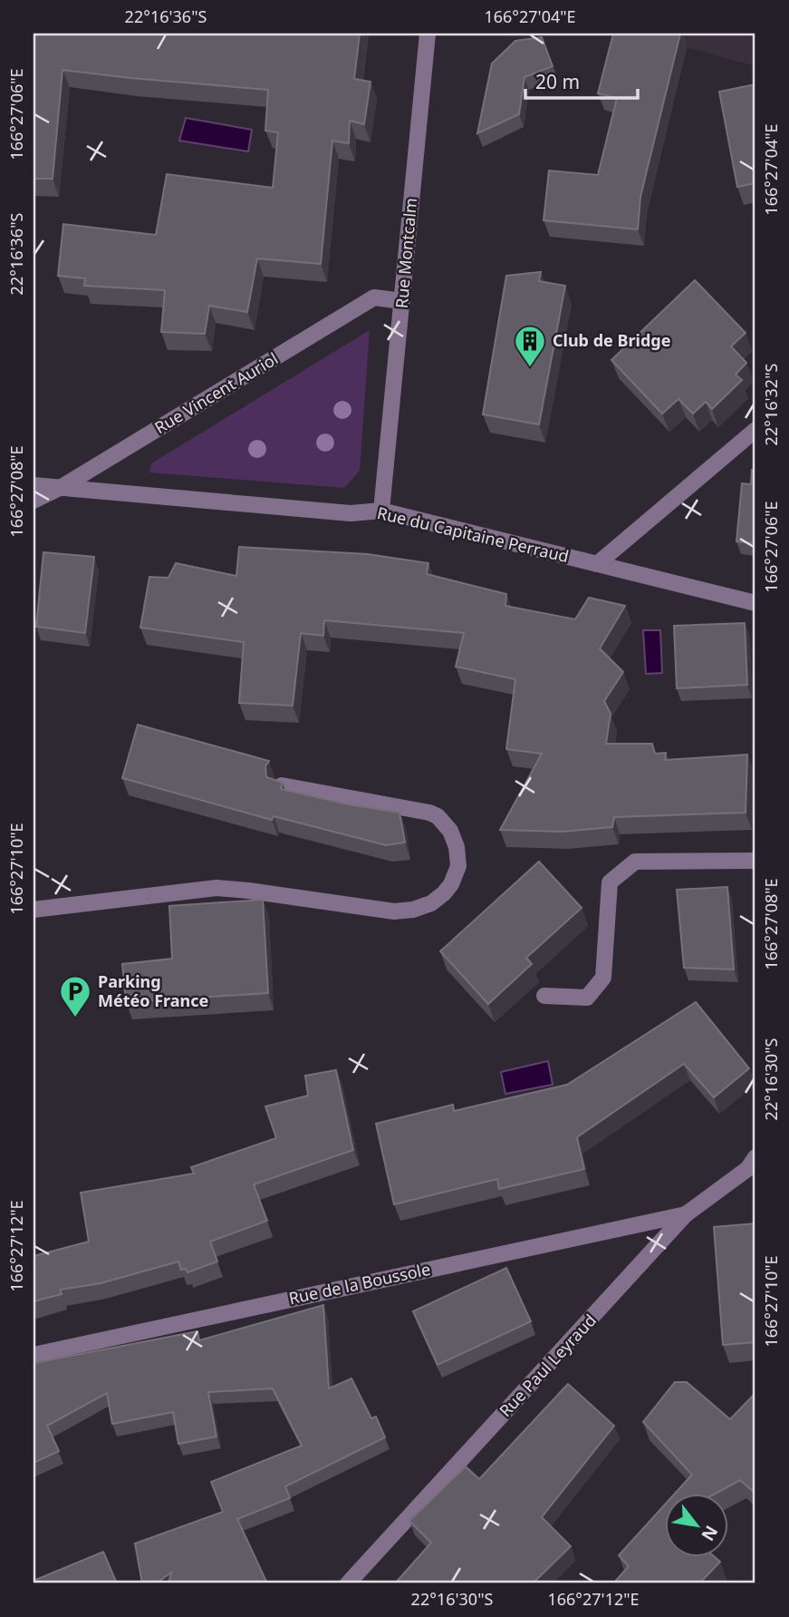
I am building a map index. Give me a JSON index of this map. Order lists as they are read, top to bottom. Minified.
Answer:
{"streets":{"street":["Rue Montcalm","Rue Vincent Auriol","Rue du Capitaine Perraud","Rue de la Boussole","Rue Paul Leyraud"]},"crossings":[["Rue Montcalm","Rue Vincent Auriol"],["Rue Montcalm","Rue du Capitaine Perraud"],["Rue Vincent Auriol","Rue du Capitaine Perraud"],["Rue de la Boussole","Rue Paul Leyraud"]],"places":{"building":["Club de Bridge"],"parking":["Parking Météo France"]},"scale_bar":"20 m","north":"bottom right","coordinates":["22°16'36\"S","166°27'04\"E","166°27'06\"E","22°16'32\"S","166°27'08\"E","166°27'10\"E","22°16'30\"S","166°27'12\"E"]}
